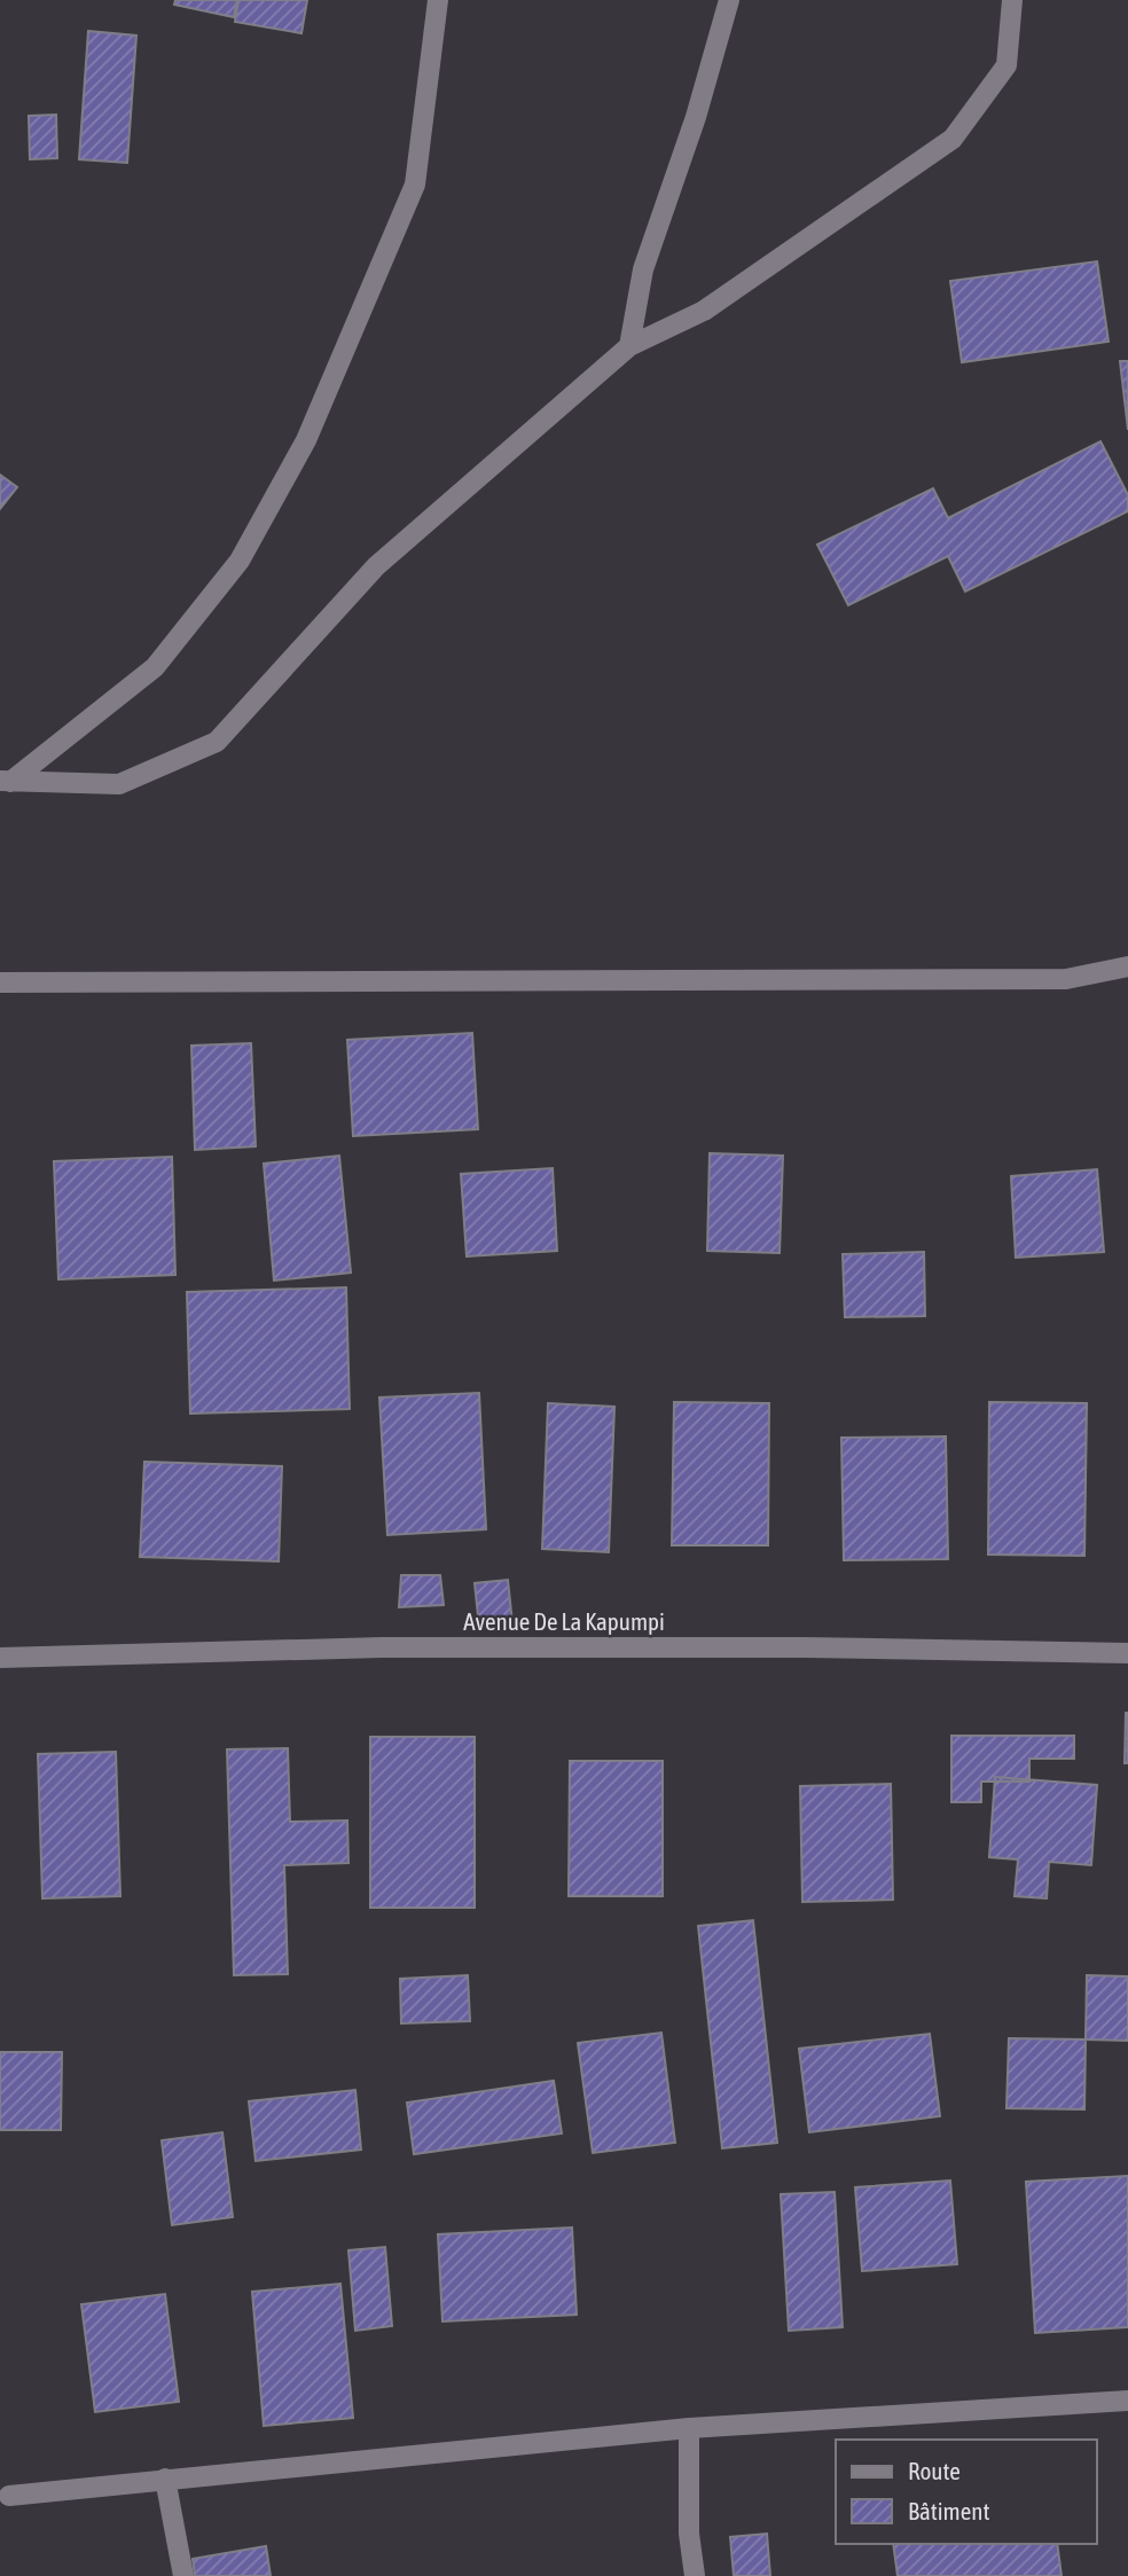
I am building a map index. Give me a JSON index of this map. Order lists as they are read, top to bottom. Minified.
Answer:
{"streets":{"street":["Avenue De La Kapumpi"]},"legend":["Route","Bâtiment"]}
